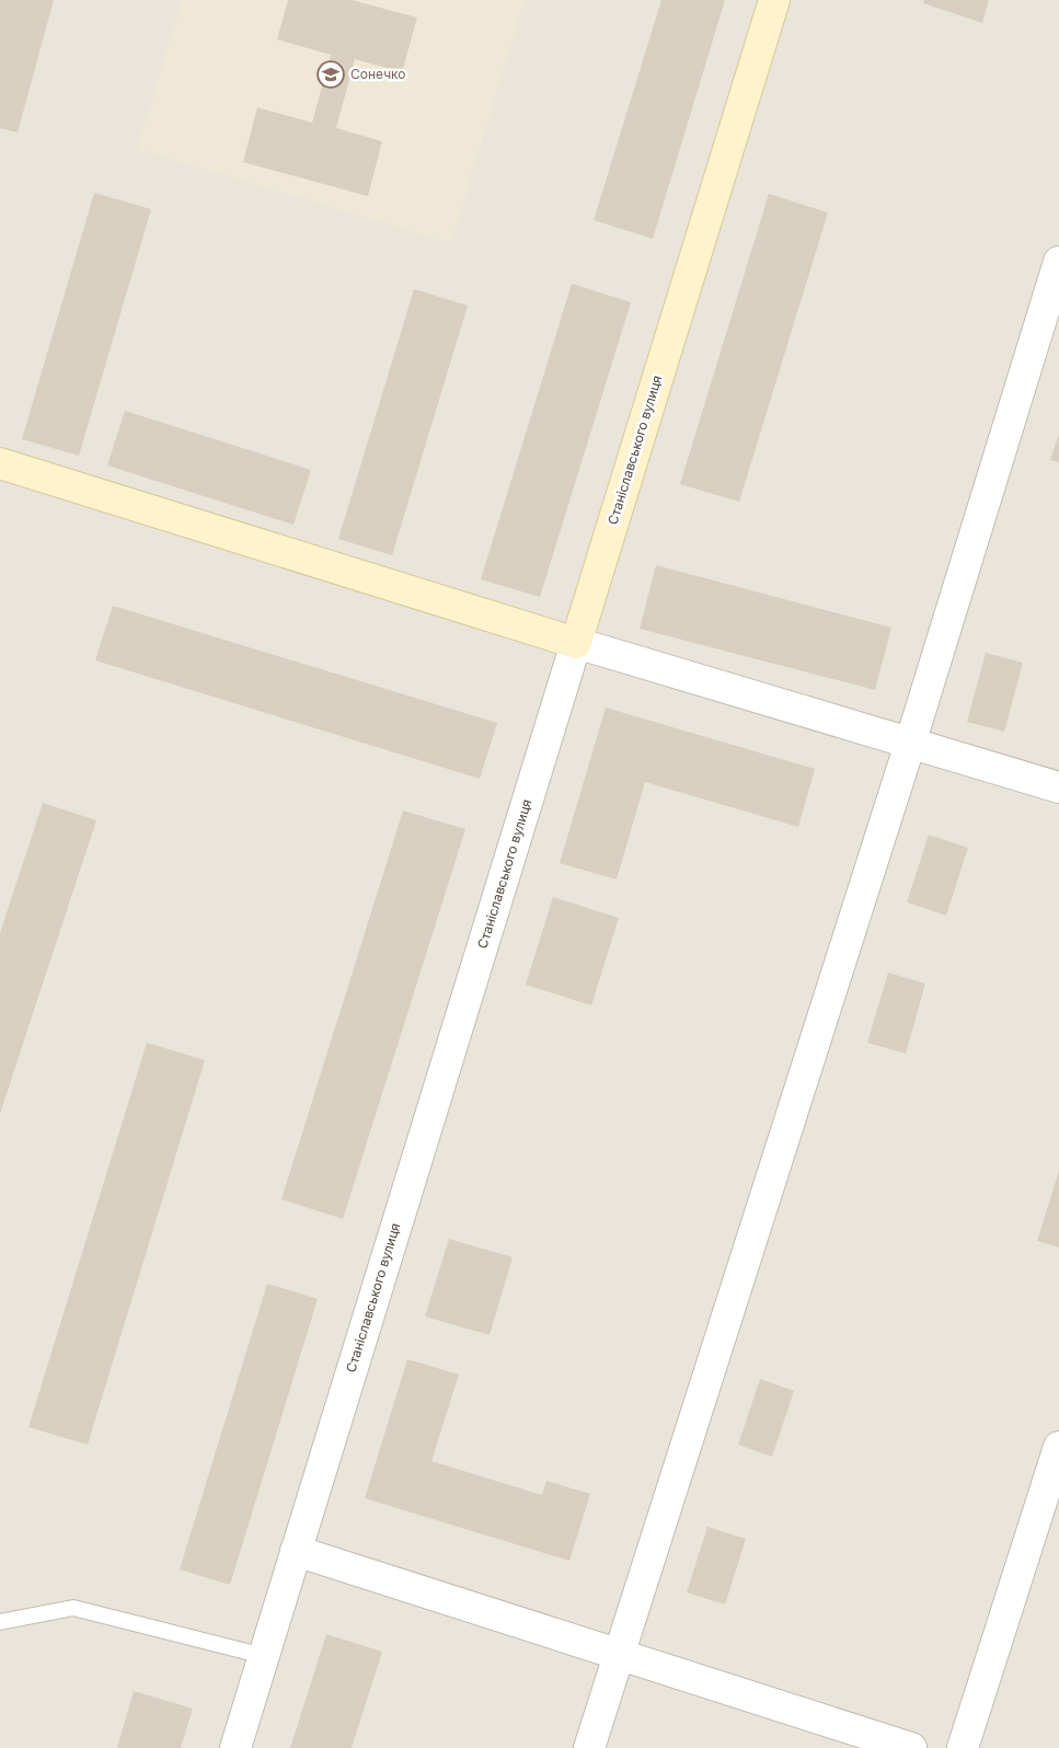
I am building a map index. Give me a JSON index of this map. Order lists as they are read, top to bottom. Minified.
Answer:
{"streets":{"street":["Станіславського вулиця"]},"places":{"school or university":["Сонечко"]}}
